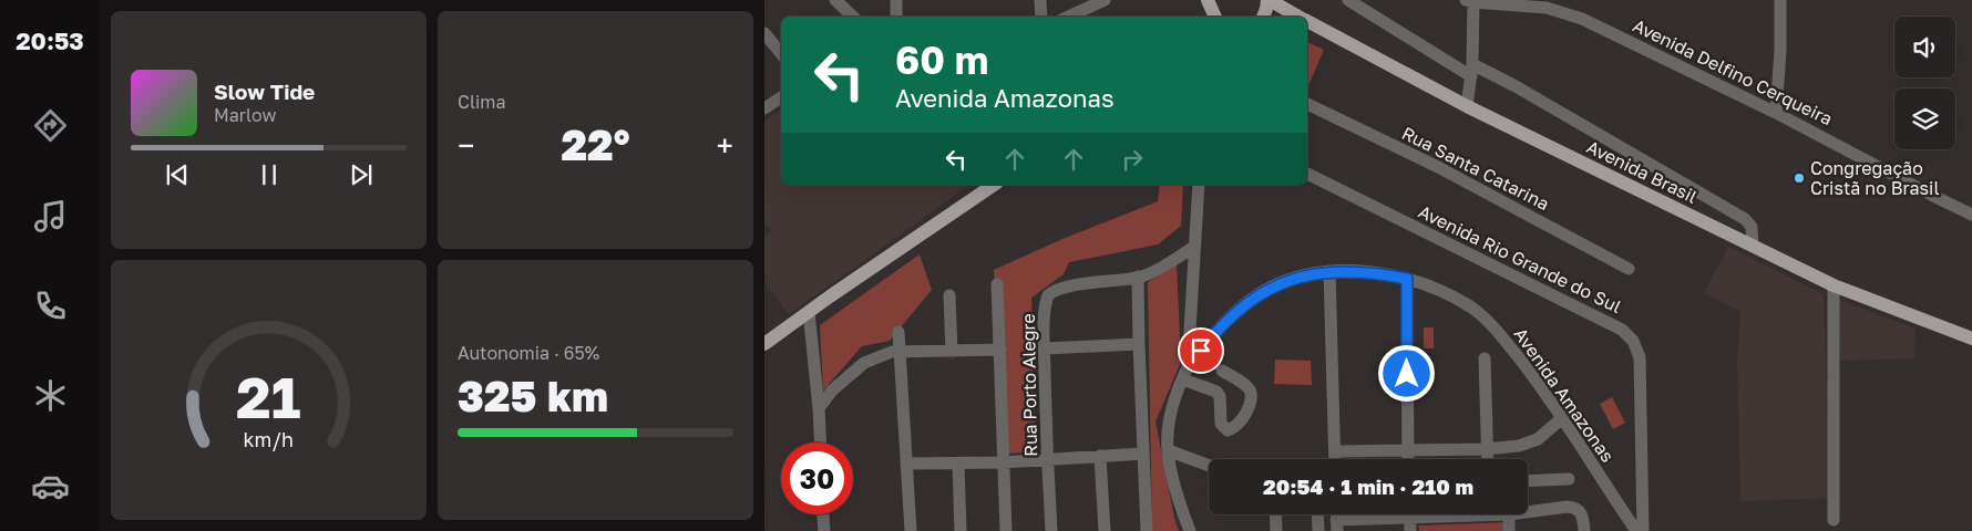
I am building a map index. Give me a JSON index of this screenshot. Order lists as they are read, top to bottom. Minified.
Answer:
{"streets":{"main road":["Avenida Brasil"],"street":["Avenida Delfino Cerqueira","Rua Santa Catarina","Avenida Rio Grande do Sul","Rua Porto Alegre","Avenida Amazonas"]},"crossings":[["Rua Porto Alegre","Avenida Amazonas"]],"places":["Congregação Cristã no Brasil"],"page":{"tabs":"20:53","tile":["Clima",["Autonomia · 65%","325 km"]],"turn":["60 m","Avenida Amazonas"],"song":["Slow Tide","Marlow"],"heat":["−","22°","+"],"limit":"30","trip":"20:54 · 1 min · 210 m","gauge":["21","km/h"]}}
